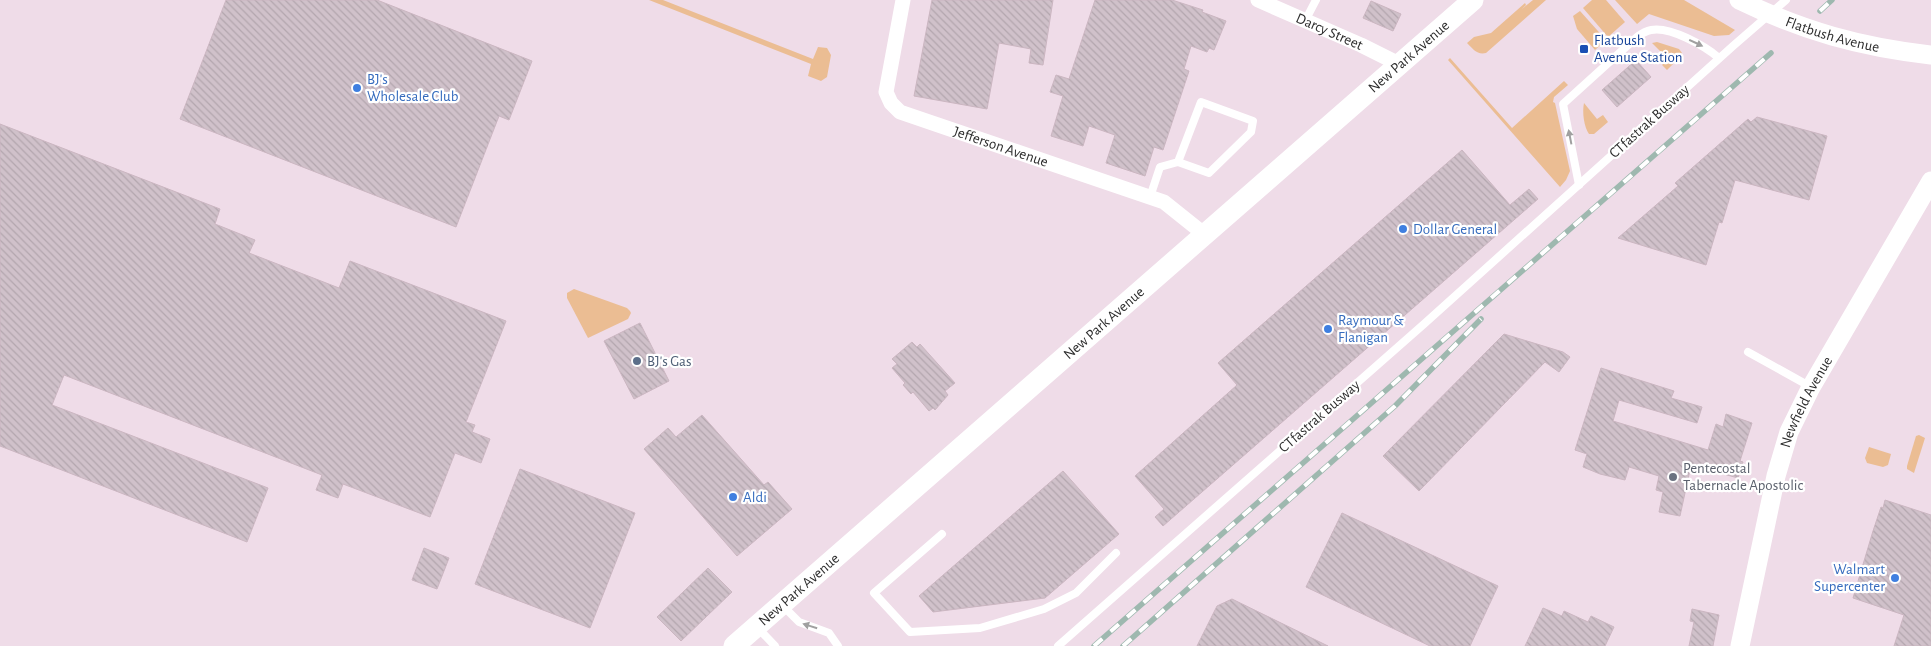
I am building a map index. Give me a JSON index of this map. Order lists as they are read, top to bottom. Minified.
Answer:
{"streets":{"main road":["New Park Avenue"],"street":["Darcy Street","Flatbush Avenue","Jefferson Avenue","Newfield Avenue"],"lane":["CTfastrak Busway"]},"crossings":[["Darcy Street","New Park Avenue"],["New Park Avenue","Jefferson Avenue"]],"places":{"transit":["Flatbush Avenue Station"],"other":["BJ's Wholesale Club","Dollar General","Raymour & Flanigan","BJ's Gas","Pentecostal Tabernacle Apostolic","Aldi","Walmart Supercenter"]}}
